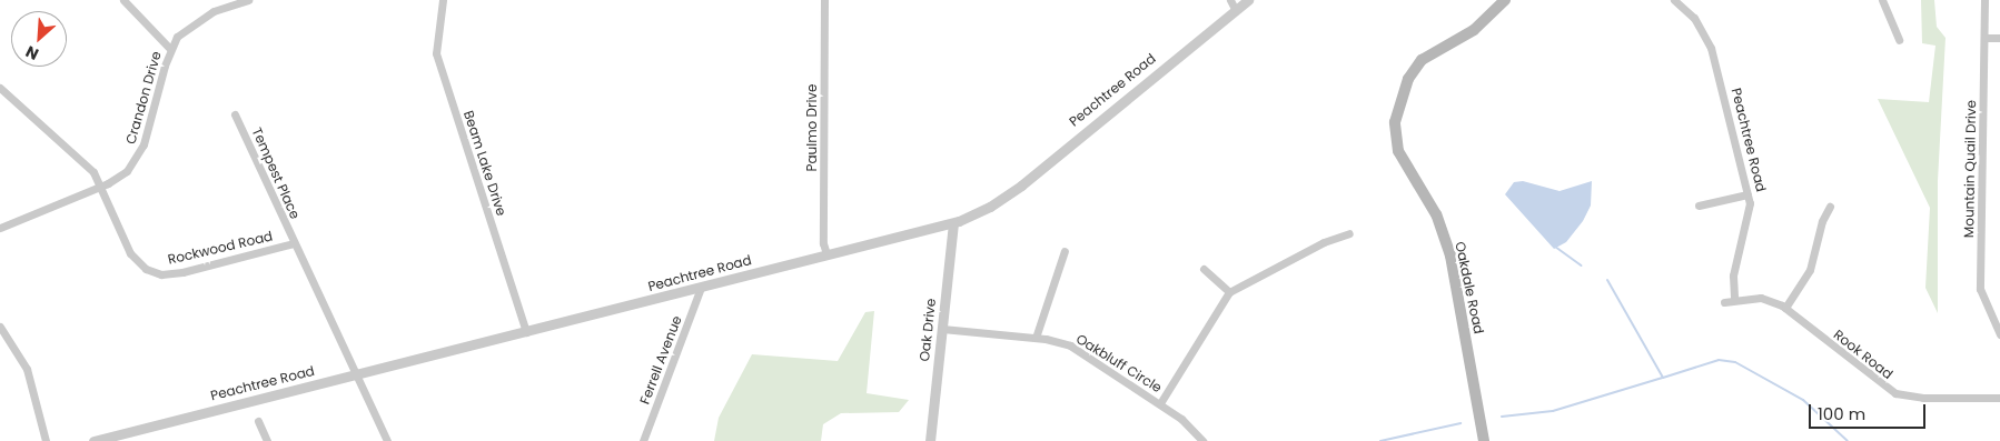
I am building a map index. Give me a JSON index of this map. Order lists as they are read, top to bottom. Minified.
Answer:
{"streets":{"main road":["Oakdale Road"],"street":["Peachtree Road","Crandon Drive","Paulmo Drive","Beam Lake Drive","Mountain Quail Drive","Tempest Place","Rockwood Road","Oak Drive","Rook Road","Ferrell Avenue","Oakbluff Circle"]},"crossings":[["Peachtree Road","Paulmo Drive"],["Peachtree Road","Beam Lake Drive"],["Peachtree Road","Rockwood Road"],["Peachtree Road","Oak Drive"],["Peachtree Road","Rook Road"],["Peachtree Road","Ferrell Avenue"],["Crandon Drive","Rockwood Road"],["Tempest Place","Rockwood Road"],["Oak Drive","Oakbluff Circle"]],"scale_bar":"100 m","north":"bottom left"}
